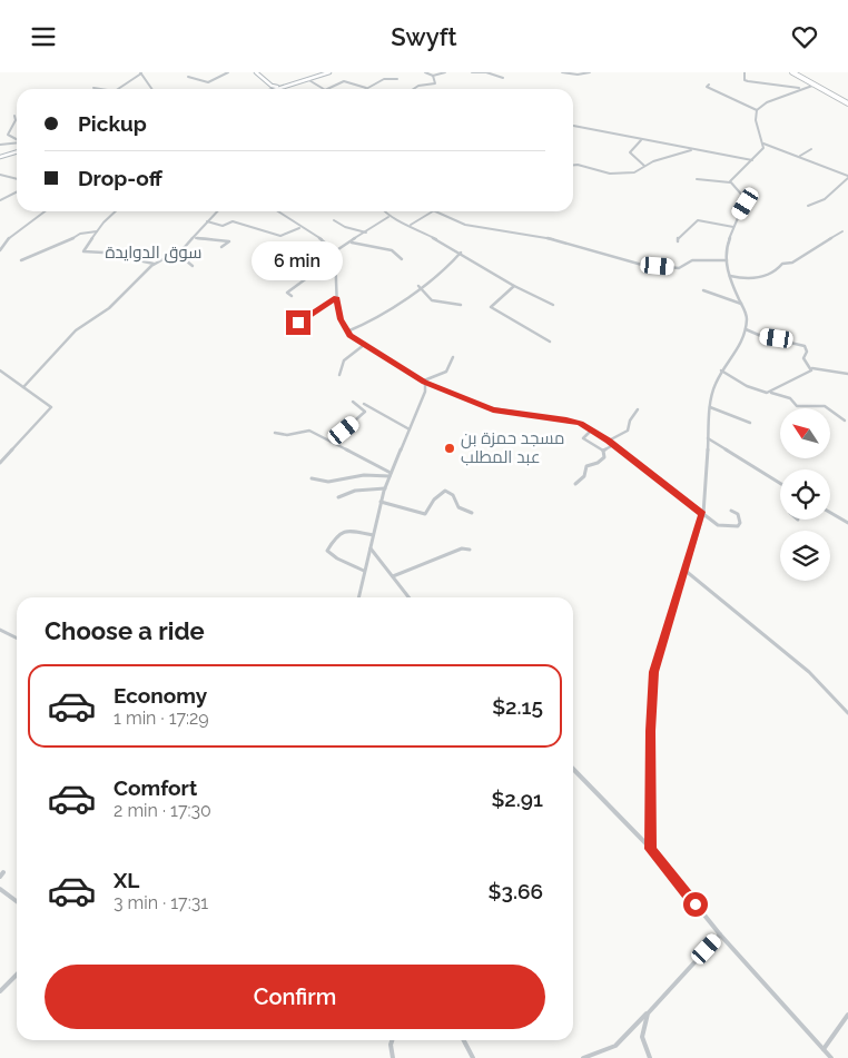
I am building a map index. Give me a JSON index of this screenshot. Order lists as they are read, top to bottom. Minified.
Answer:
{"districts":["سوق الدوايدة"],"places":["مسجد حمزة بن عبد المطلب"],"north":"top left","page":{"header":"Swyft","banner":["Pickup","Drop-off"],"bubble":"6 min","heading":"Choose a ride","list":[{"name":"Economy","note":"1 min · 17:29","value":"$2.15"},{"name":"Comfort","note":"2 min · 17:30","value":"$2.91"},{"name":"XL","note":"3 min · 17:31","value":"$3.66"}],"buttons":"Confirm"}}
